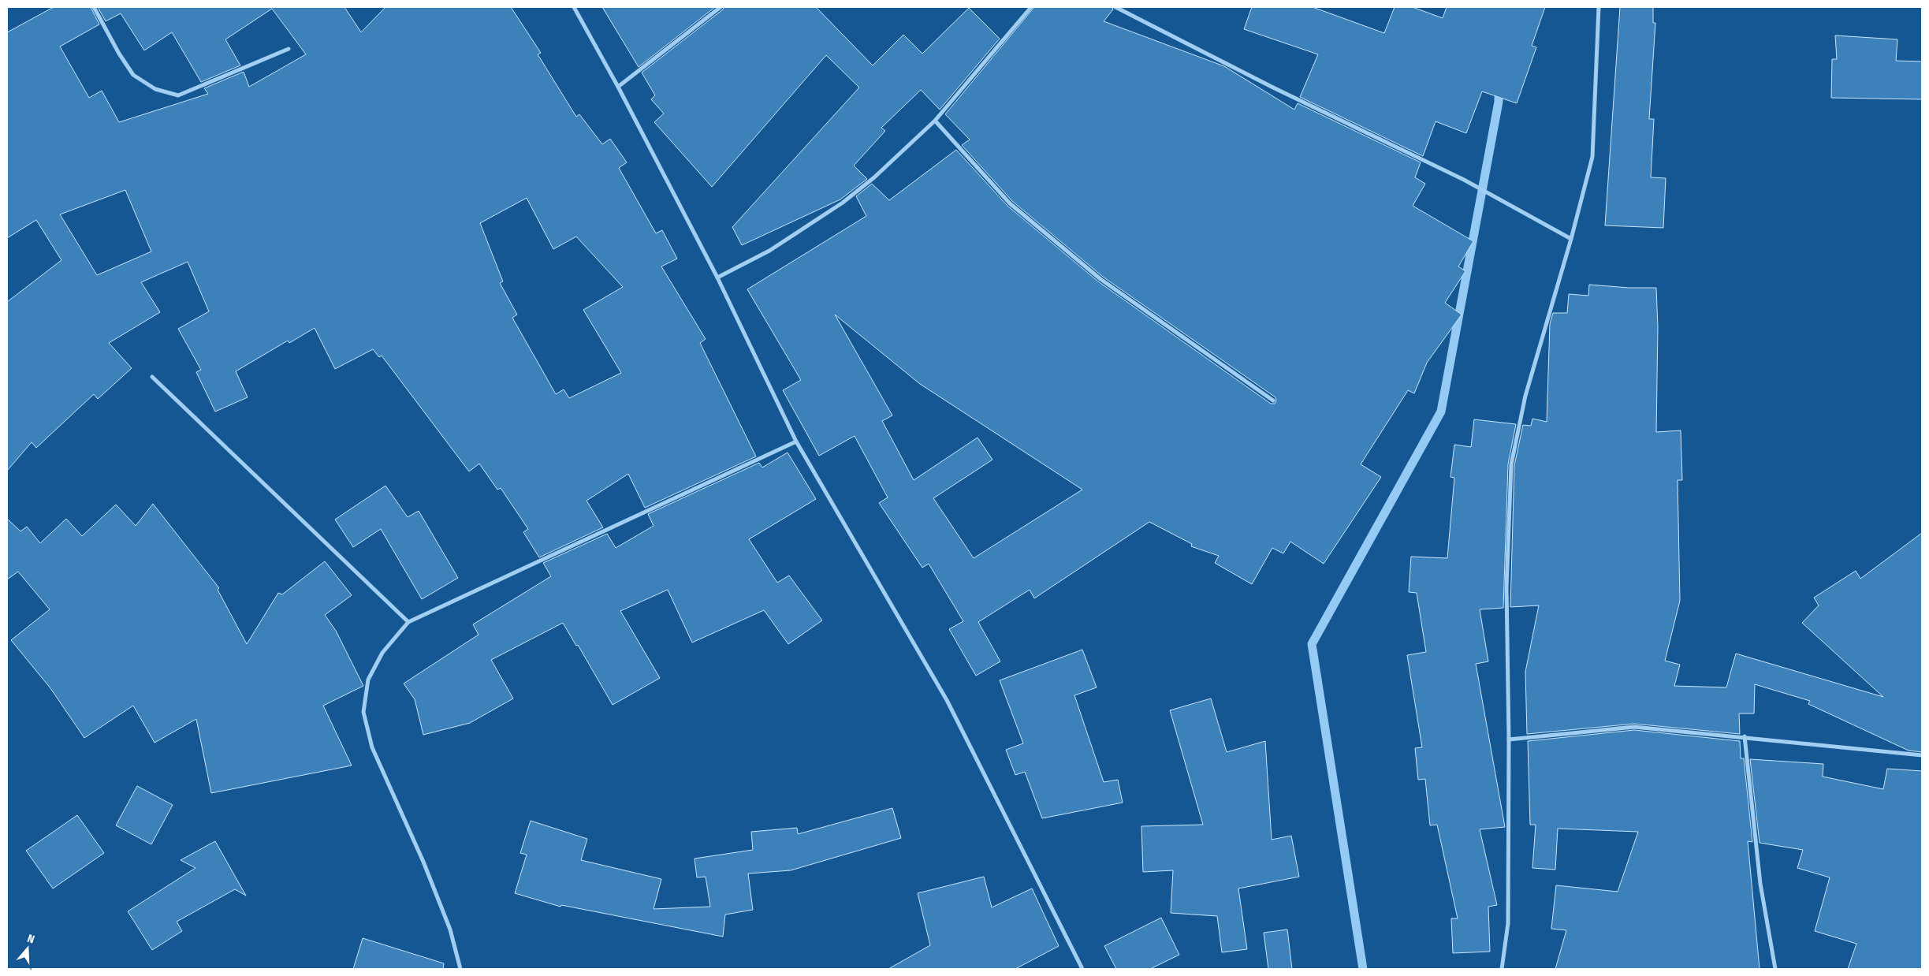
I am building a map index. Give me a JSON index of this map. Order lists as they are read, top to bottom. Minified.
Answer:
{"north":"top"}
